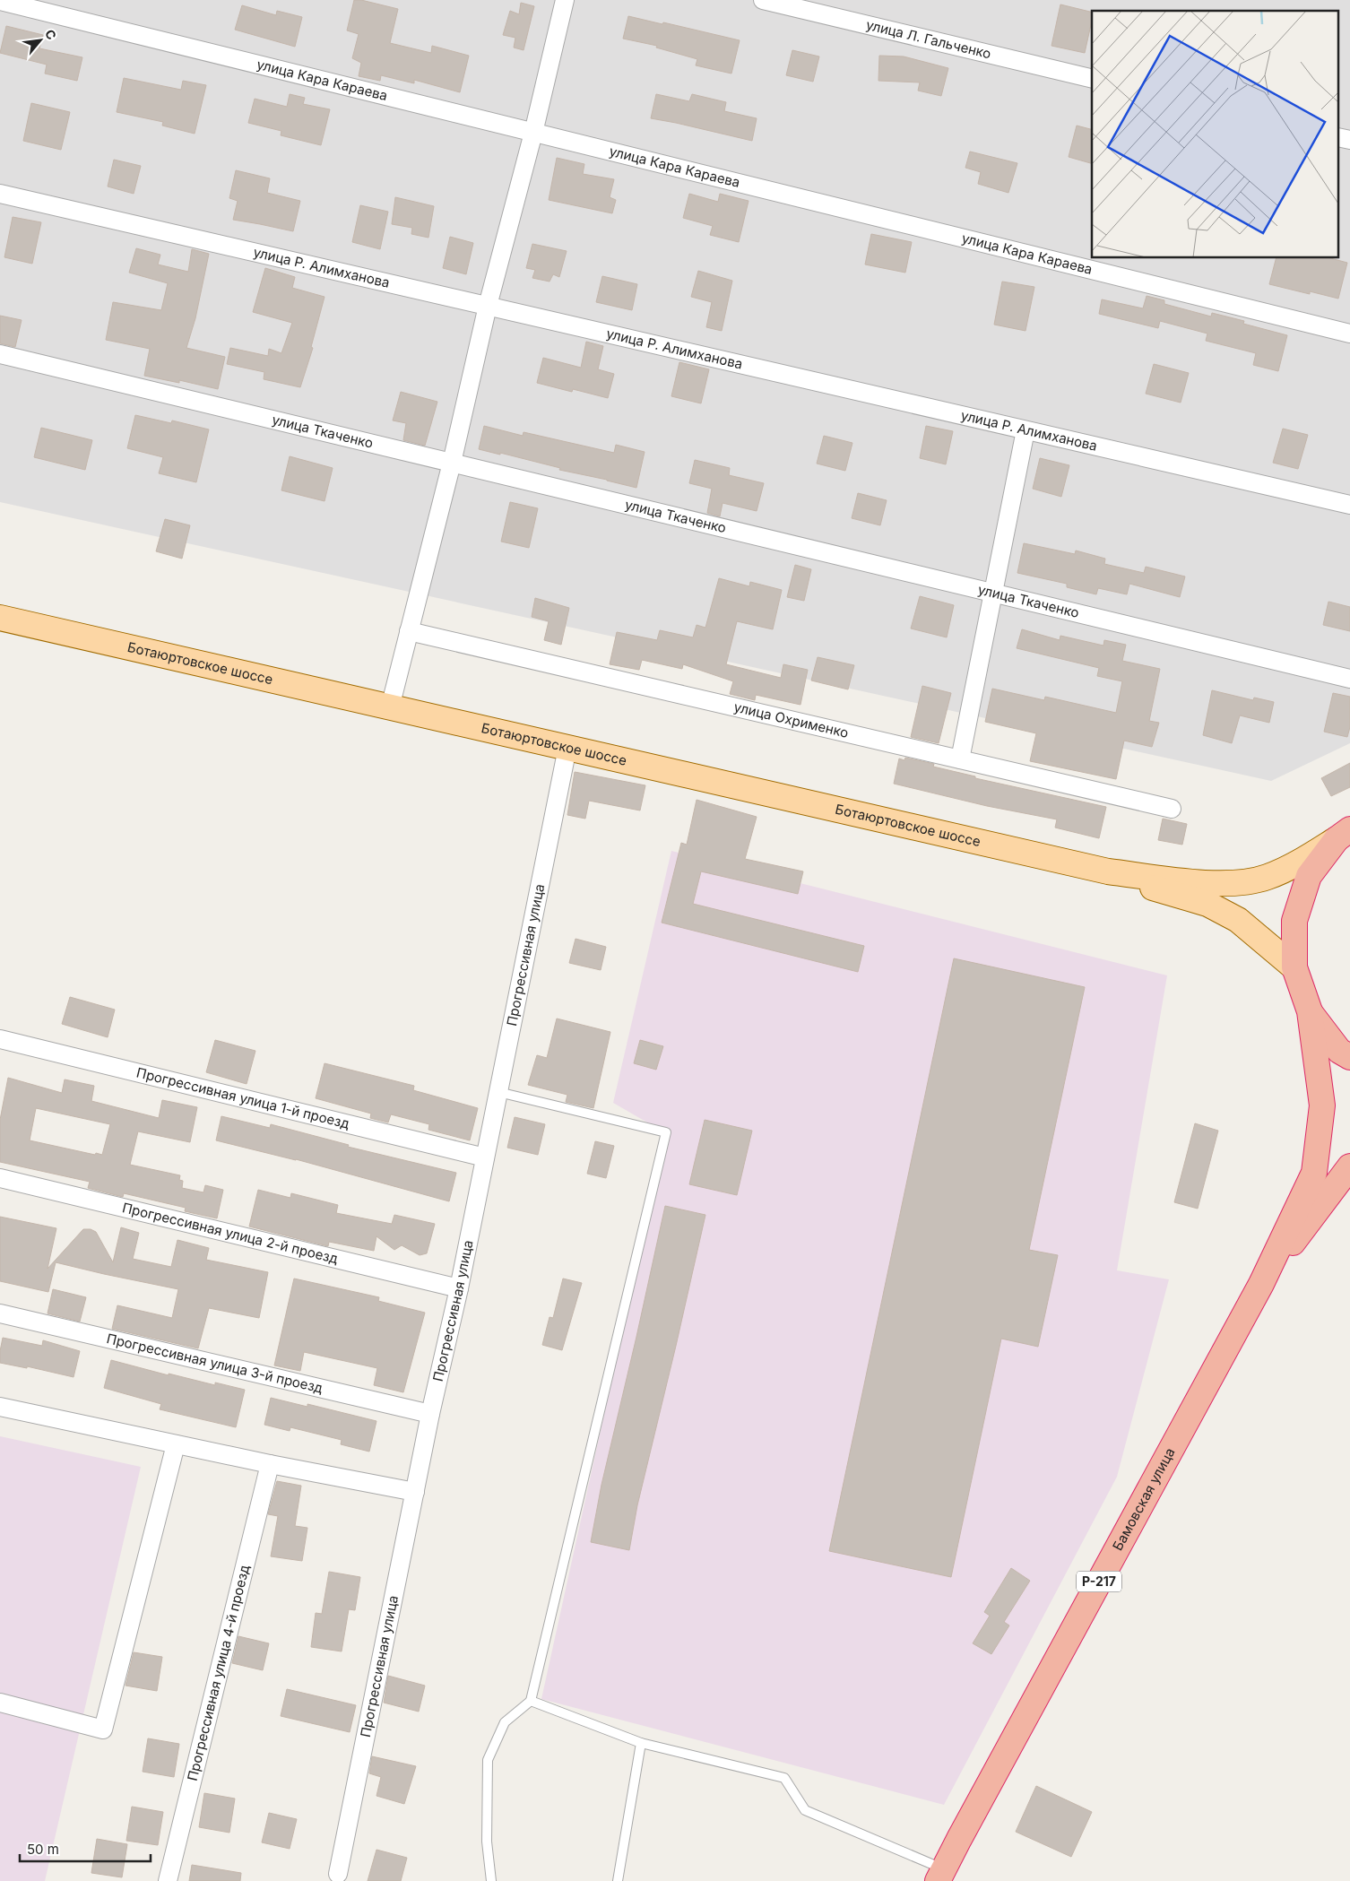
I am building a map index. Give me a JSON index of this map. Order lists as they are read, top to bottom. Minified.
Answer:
{"streets":{"highway":["Бамовская улица","Р-217"],"main road":["Ботаюртовское шоссе"],"street":["улица Л. Гальченко","улица Кара Караева","улица Р. Алимханова","улица Ткаченко","улица Охрименко","Прогрессивная улица","Прогрессивная улица 1-й проезд","Прогрессивная улица 2-й проезд","Прогрессивная улица 3-й проезд","Прогрессивная улица 4-й проезд"]},"crossings":[["Ботаюртовское шоссе","Прогрессивная улица"],["Прогрессивная улица","Прогрессивная улица 1-й проезд"],["Прогрессивная улица","Прогрессивная улица 2-й проезд"],["Прогрессивная улица","Прогрессивная улица 3-й проезд"]],"scale_bar":"50 m","north":"top right"}
